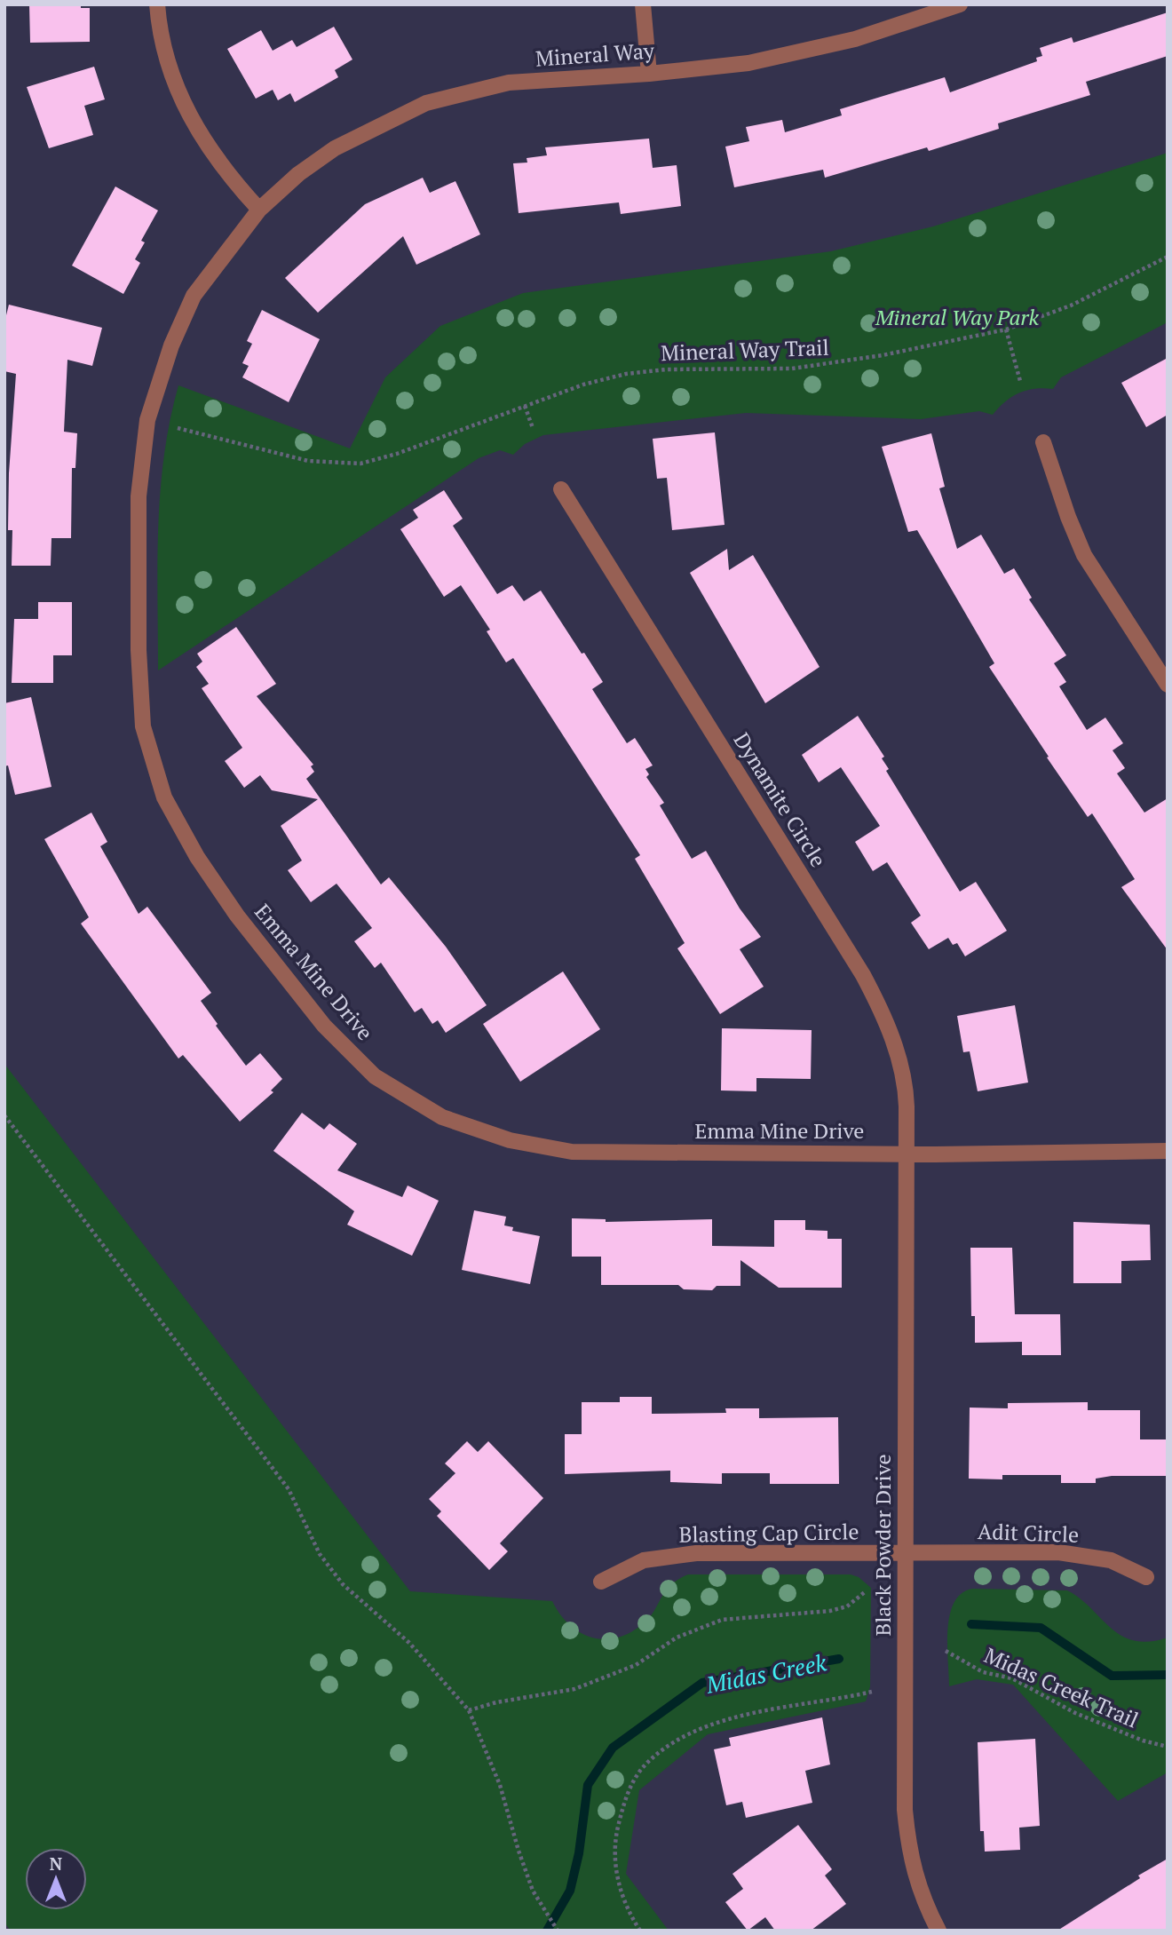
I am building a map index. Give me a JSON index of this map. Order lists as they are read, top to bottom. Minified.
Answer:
{"streets":{"street":["Mineral Way","Dynamite Circle","Emma Mine Drive","Blasting Cap Circle","Adit Circle","Black Powder Drive"],"path":["Mineral Way Trail","Midas Creek Trail"]},"crossings":[["Mineral Way","Emma Mine Drive"],["Dynamite Circle","Emma Mine Drive"],["Dynamite Circle","Black Powder Drive"],["Emma Mine Drive","Black Powder Drive"],["Blasting Cap Circle","Adit Circle"],["Blasting Cap Circle","Black Powder Drive"],["Adit Circle","Black Powder Drive"]],"water":["Midas Creek"],"parks":["Mineral Way Park"],"north":"top"}
